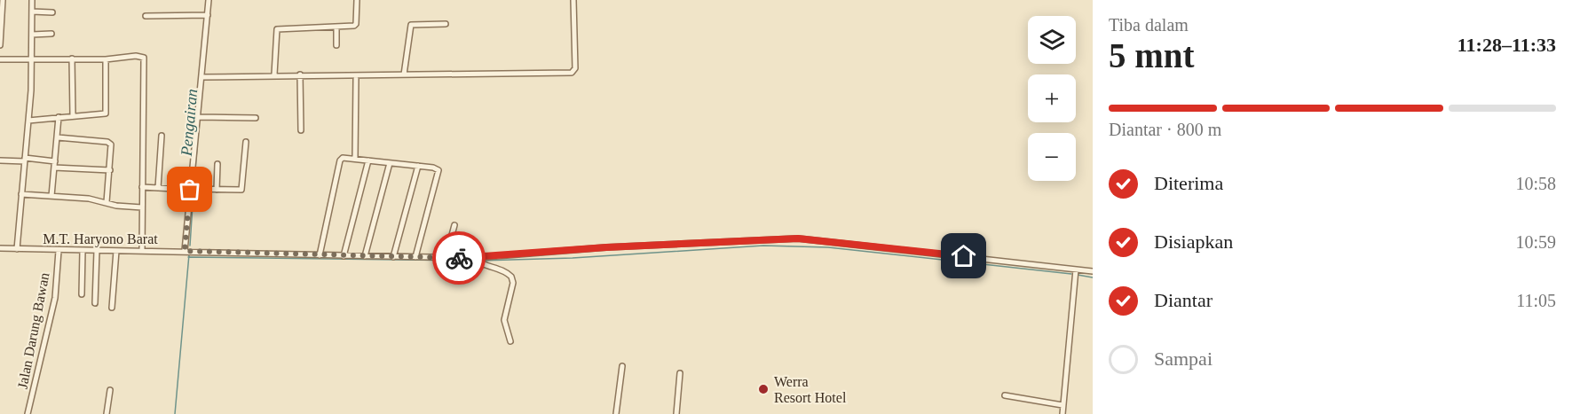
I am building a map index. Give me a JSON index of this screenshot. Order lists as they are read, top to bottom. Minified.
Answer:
{"streets":{"street":["M.T. Haryono Barat","Jalan Darung Bawan"]},"crossings":[["M.T. Haryono Barat","Jalan Darung Bawan"]],"water":["Pengairan"],"places":["Werra Resort Hotel"],"page":{"heading":["5 mnt","Tiba dalam","11:28–11:33"],"map_buttons":["+","−"],"bar":"Diantar · 800 m","list":[["Diterima","10:58"],["Disiapkan","10:59"],["Diantar","11:05"],"Sampai"]}}
